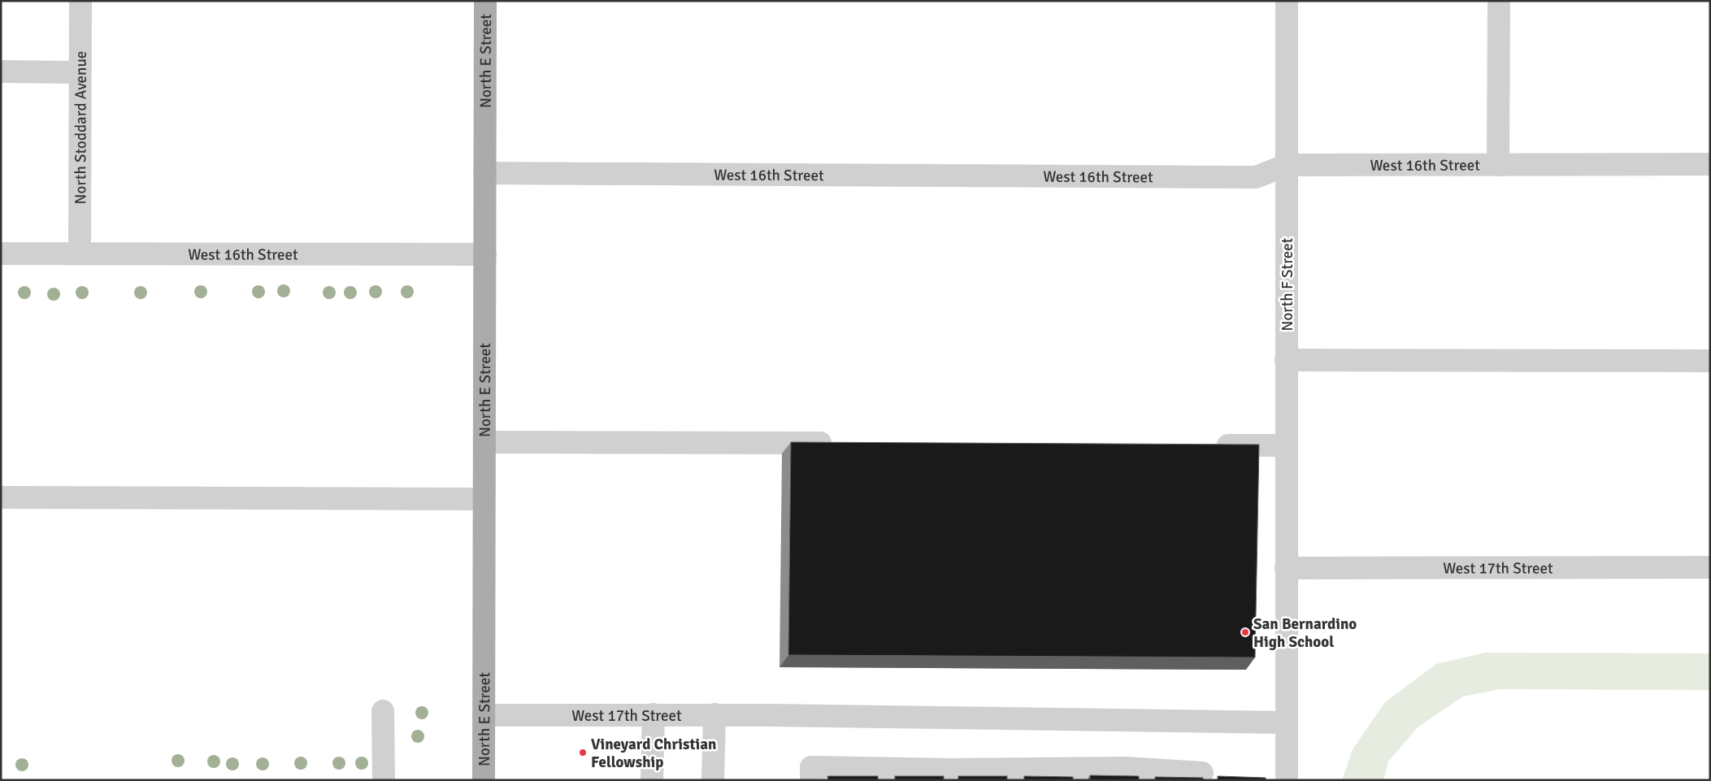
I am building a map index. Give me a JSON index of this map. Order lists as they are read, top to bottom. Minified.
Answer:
{"streets":{"main road":["North E Street"],"street":["North Stoddard Avenue","West 16th Street","North F Street","West 17th Street"]},"crossings":[["North E Street","West 16th Street"],["North E Street","West 17th Street"],["North Stoddard Avenue","West 16th Street"],["West 16th Street","North F Street"],["North F Street","West 17th Street"]],"places":["San Bernardino High School","Vineyard Christian Fellowship"]}
